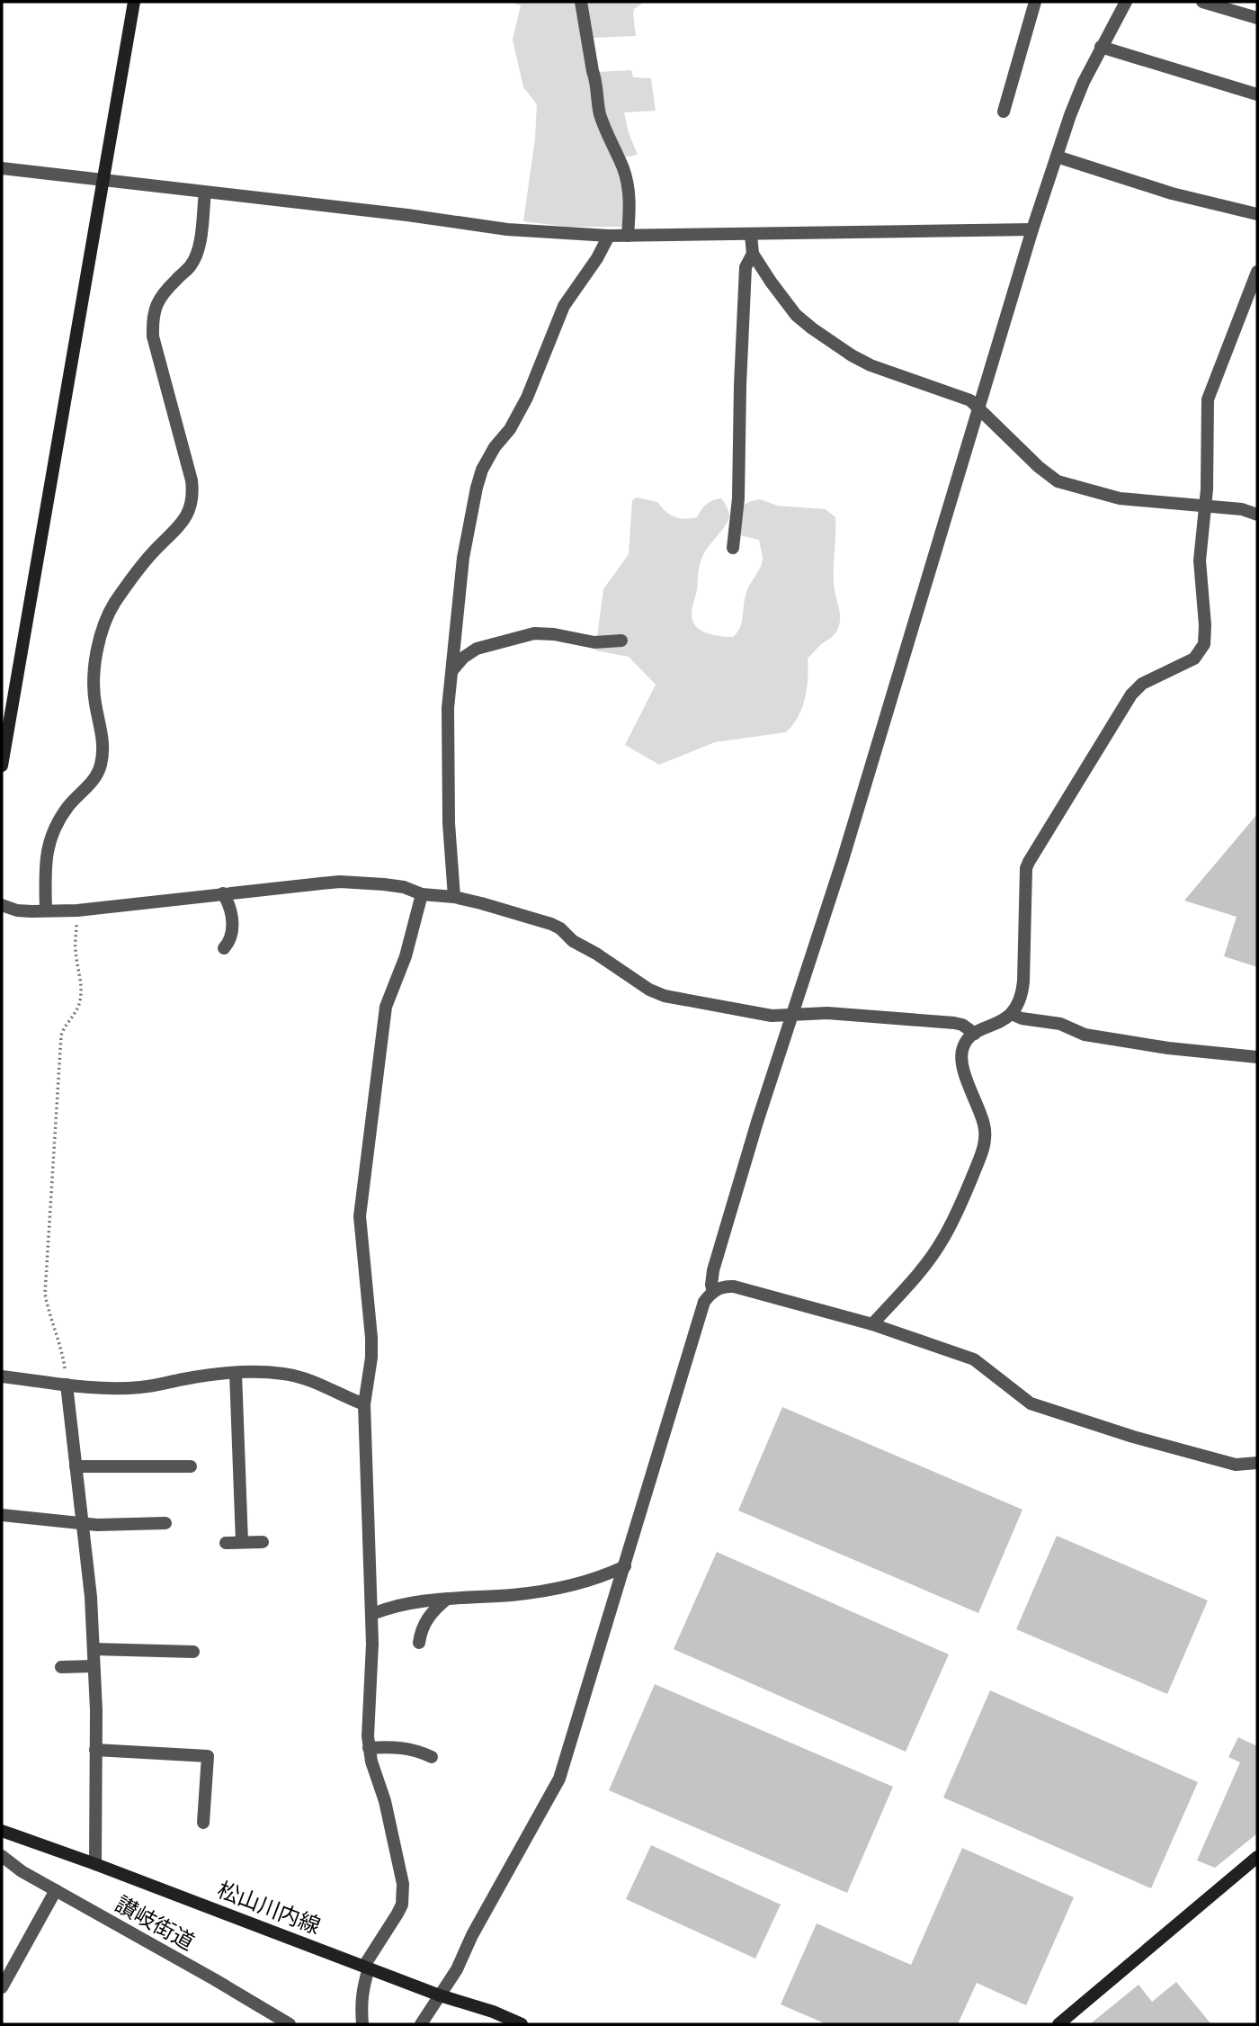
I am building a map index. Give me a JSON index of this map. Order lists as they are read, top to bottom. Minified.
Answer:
{"streets":{"street":["松山川内線","讃岐街道"]}}
